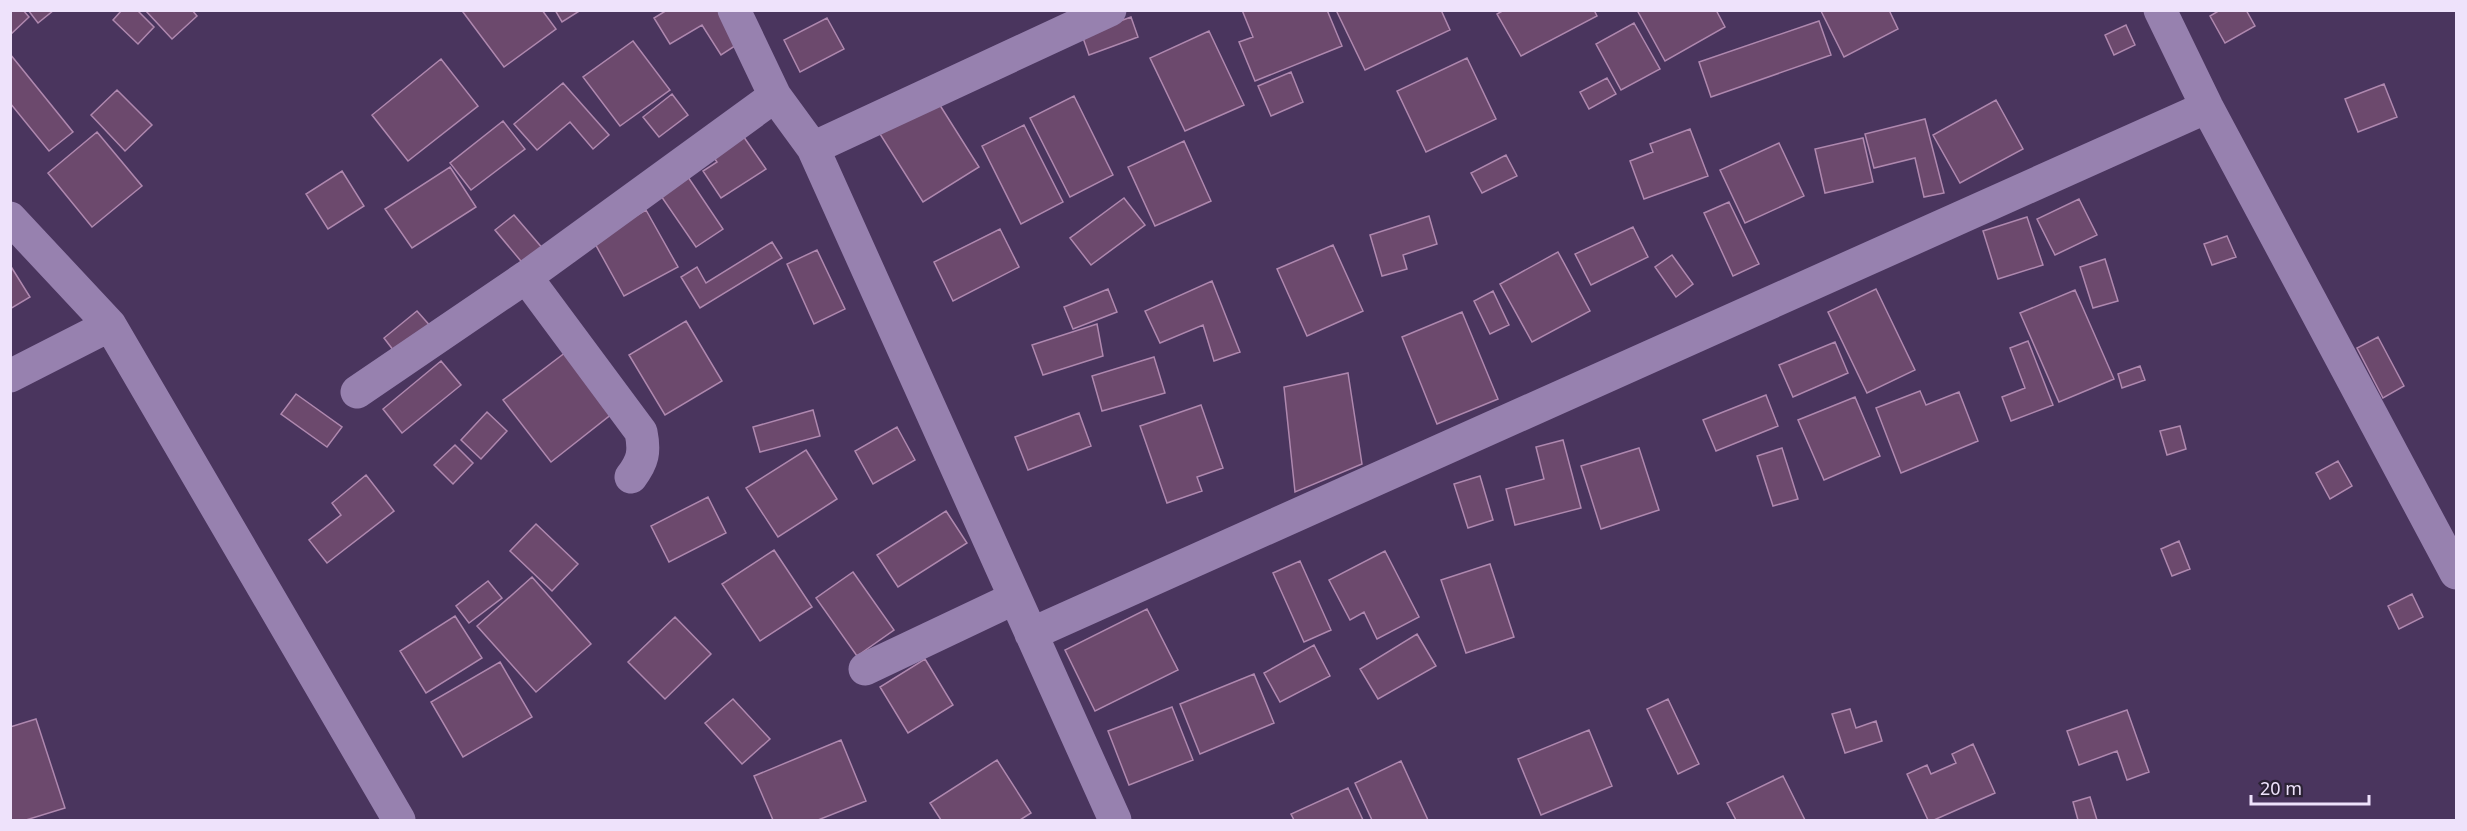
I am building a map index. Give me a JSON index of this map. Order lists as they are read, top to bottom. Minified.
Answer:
{"scale_bar":"20 m"}
